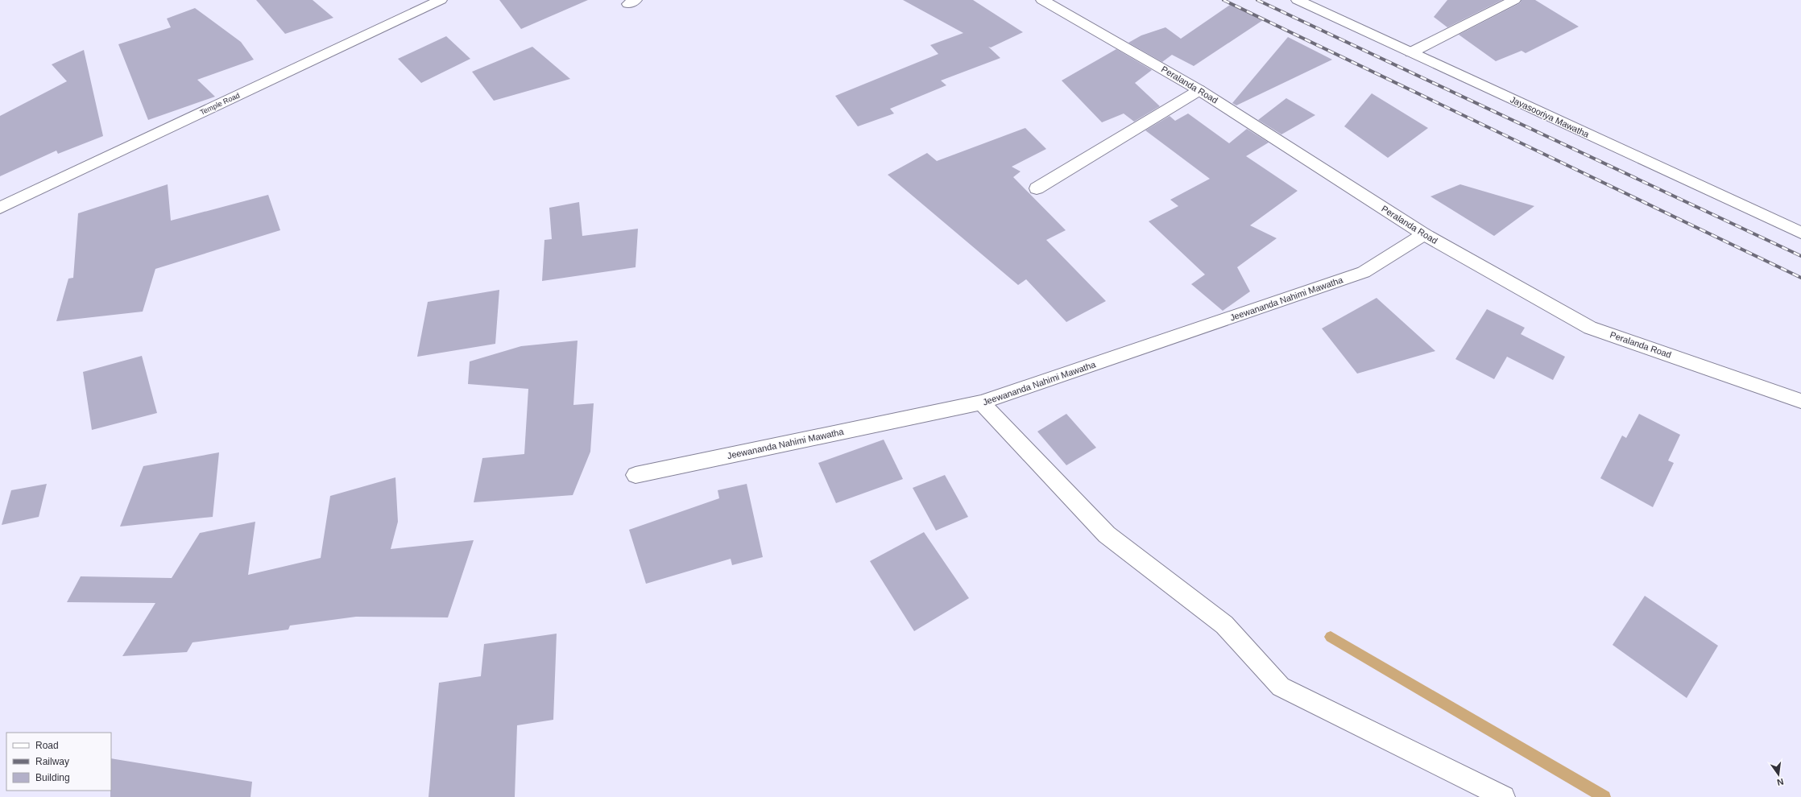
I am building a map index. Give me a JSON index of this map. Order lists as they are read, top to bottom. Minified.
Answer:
{"streets":{"street":["Peralanda Road","Temple Road","Jayasooriya Mawatha","Jeewananda Nahimi Mawatha"]},"crossings":[["Peralanda Road","Jeewananda Nahimi Mawatha"]],"legend":["Road","Railway","Building"],"north":"bottom"}
